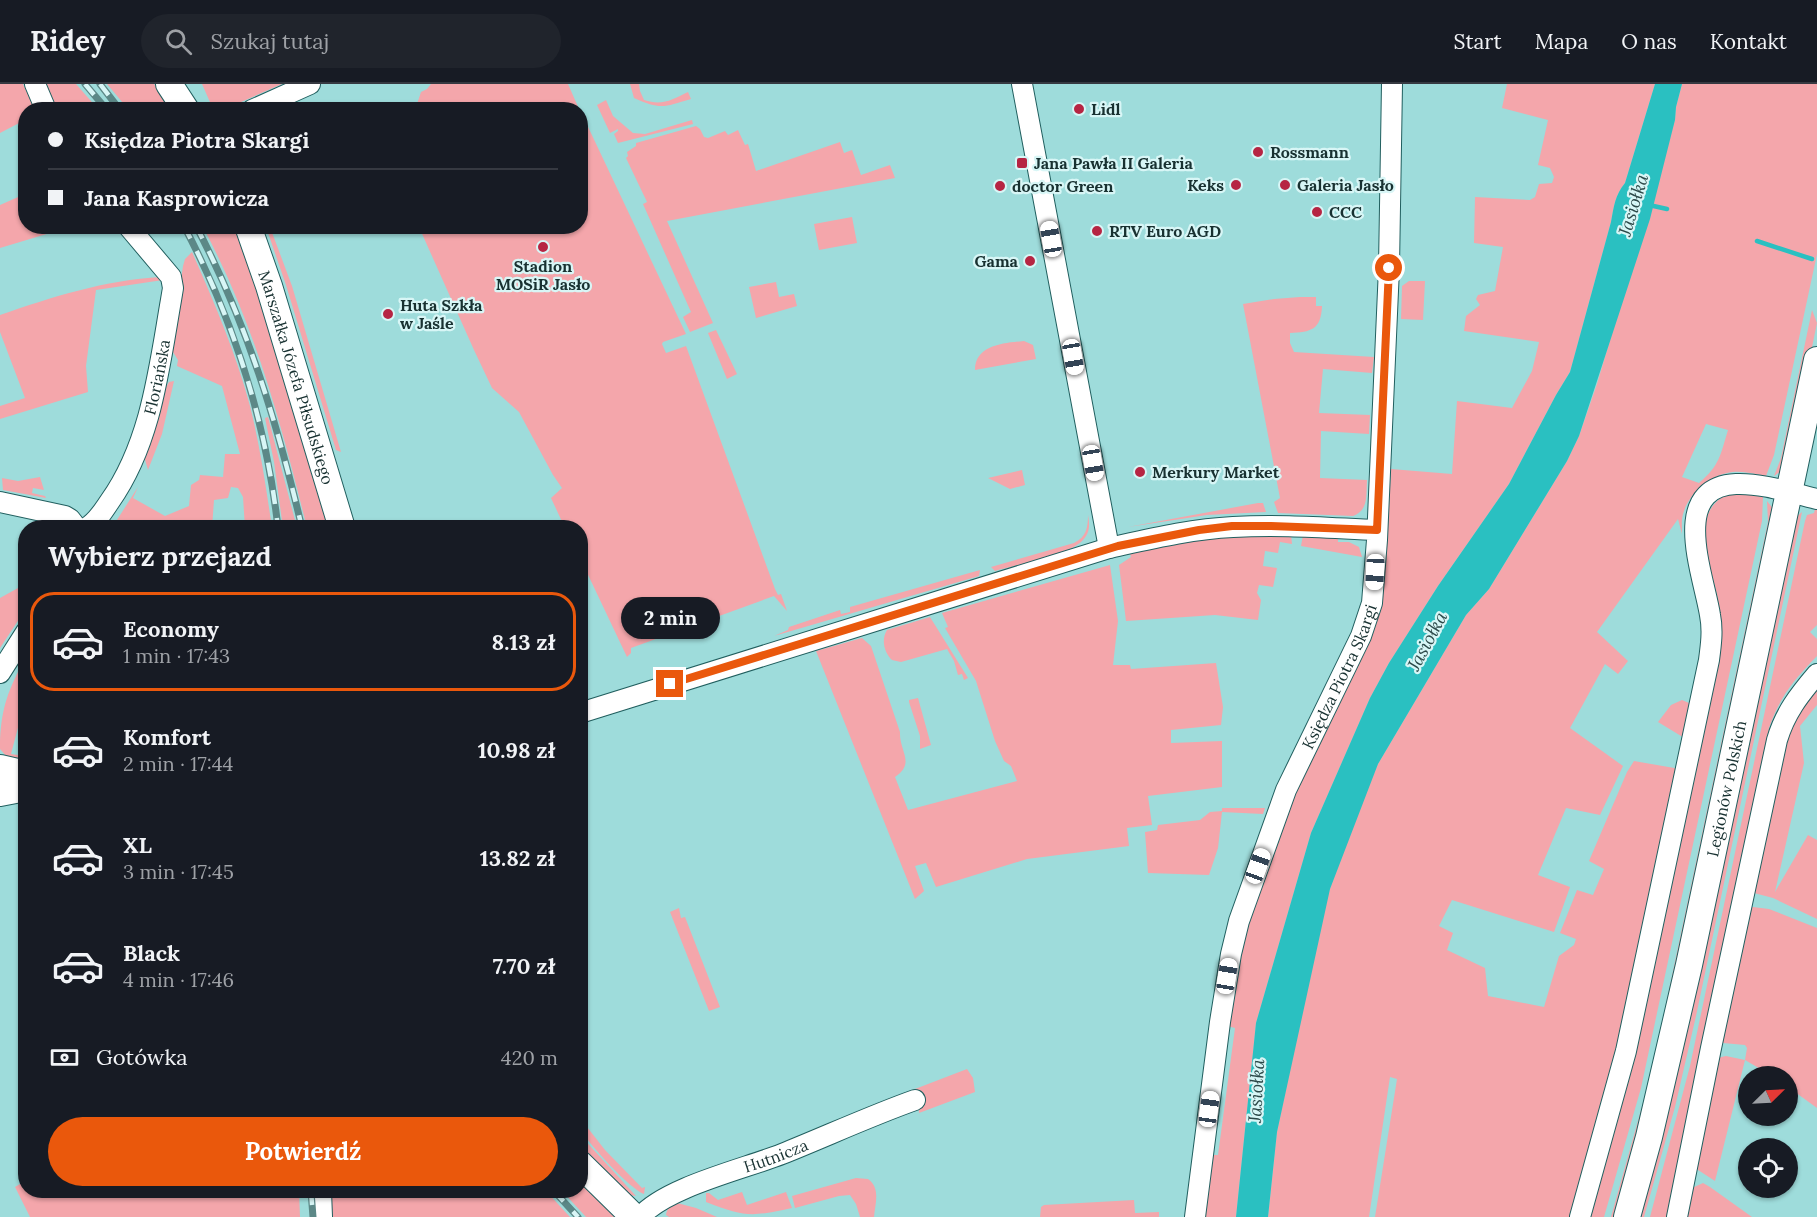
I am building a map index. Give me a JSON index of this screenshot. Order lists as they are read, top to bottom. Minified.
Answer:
{"streets":{"main road":["Marszałka Józefa Piłsudskiego","Legionów Polskich"],"street":["Floriańska","Księdza Piotra Skargi","Hutnicza"]},"water":["Jasiołka"],"places":{"other":["Lidl","Rossmann","Keks","Galeria Jasło","doctor Green","CCC","RTV Euro AGD","Stadion MOSiR Jasło","Gama","Huta Szkła w Jaśle","Merkury Market"],"transit":["Jana Pawła II Galeria"]},"north":"top right","page":{"header":"Ridey","search":"Szukaj tutaj","nav":["Start","Mapa","O nas","Kontakt"],"banner":["Księdza Piotra Skargi","Jana Kasprowicza"],"heading":"Wybierz przejazd","list":[{"name":"Economy","note":"1 min · 17:43","value":"8.13 zł"},{"name":"Komfort","note":"2 min · 17:44","value":"10.98 zł"},{"name":"XL","note":"3 min · 17:45","value":"13.82 zł"},{"name":"Black","note":"4 min · 17:46","value":"7.70 zł"}],"bubble":"2 min","pay":["Gotówka","420 m"],"buttons":"Potwierdź"}}
